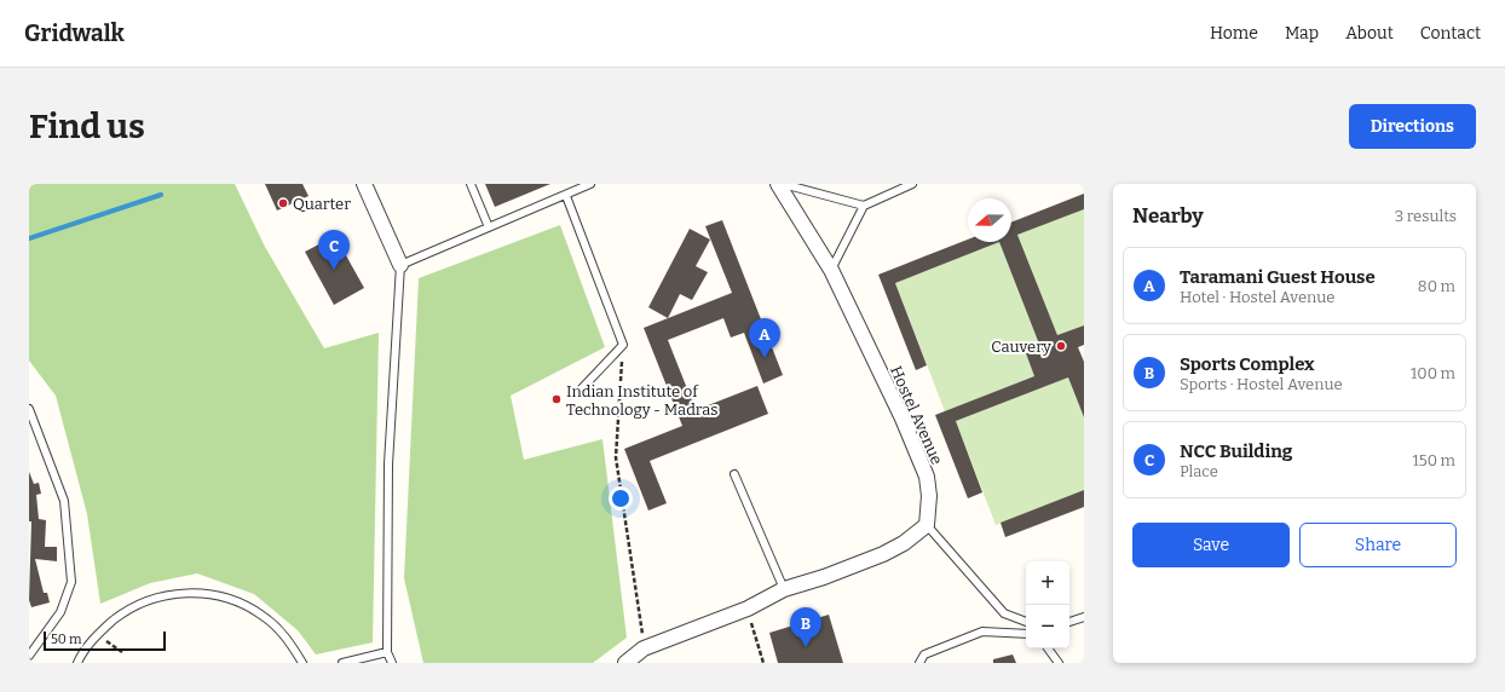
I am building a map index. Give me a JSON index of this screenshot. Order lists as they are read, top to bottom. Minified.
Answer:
{"streets":{"street":["Hostel Avenue"]},"places":["Quarter","Cauvery","Indian Institute of Technology - Madras"],"scale_bar":"50 m","north":"left","page":{"header":"Gridwalk","nav":["Home","Map","About","Contact"],"buttons":["Directions",["Save","Share"]],"title":"Find us","heading":["Nearby","3 results"],"pins":["C","A","B"],"list":[{"mark":"A","name":"Taramani Guest House","note":"Hotel · Hostel Avenue","value":"80 m"},{"mark":"B","name":"Sports Complex","note":"Sports · Hostel Avenue","value":"100 m"},{"mark":"C","name":"NCC Building","note":"Place","value":"150 m"}],"map_buttons":["+","−"],"scale":"50 m"}}
